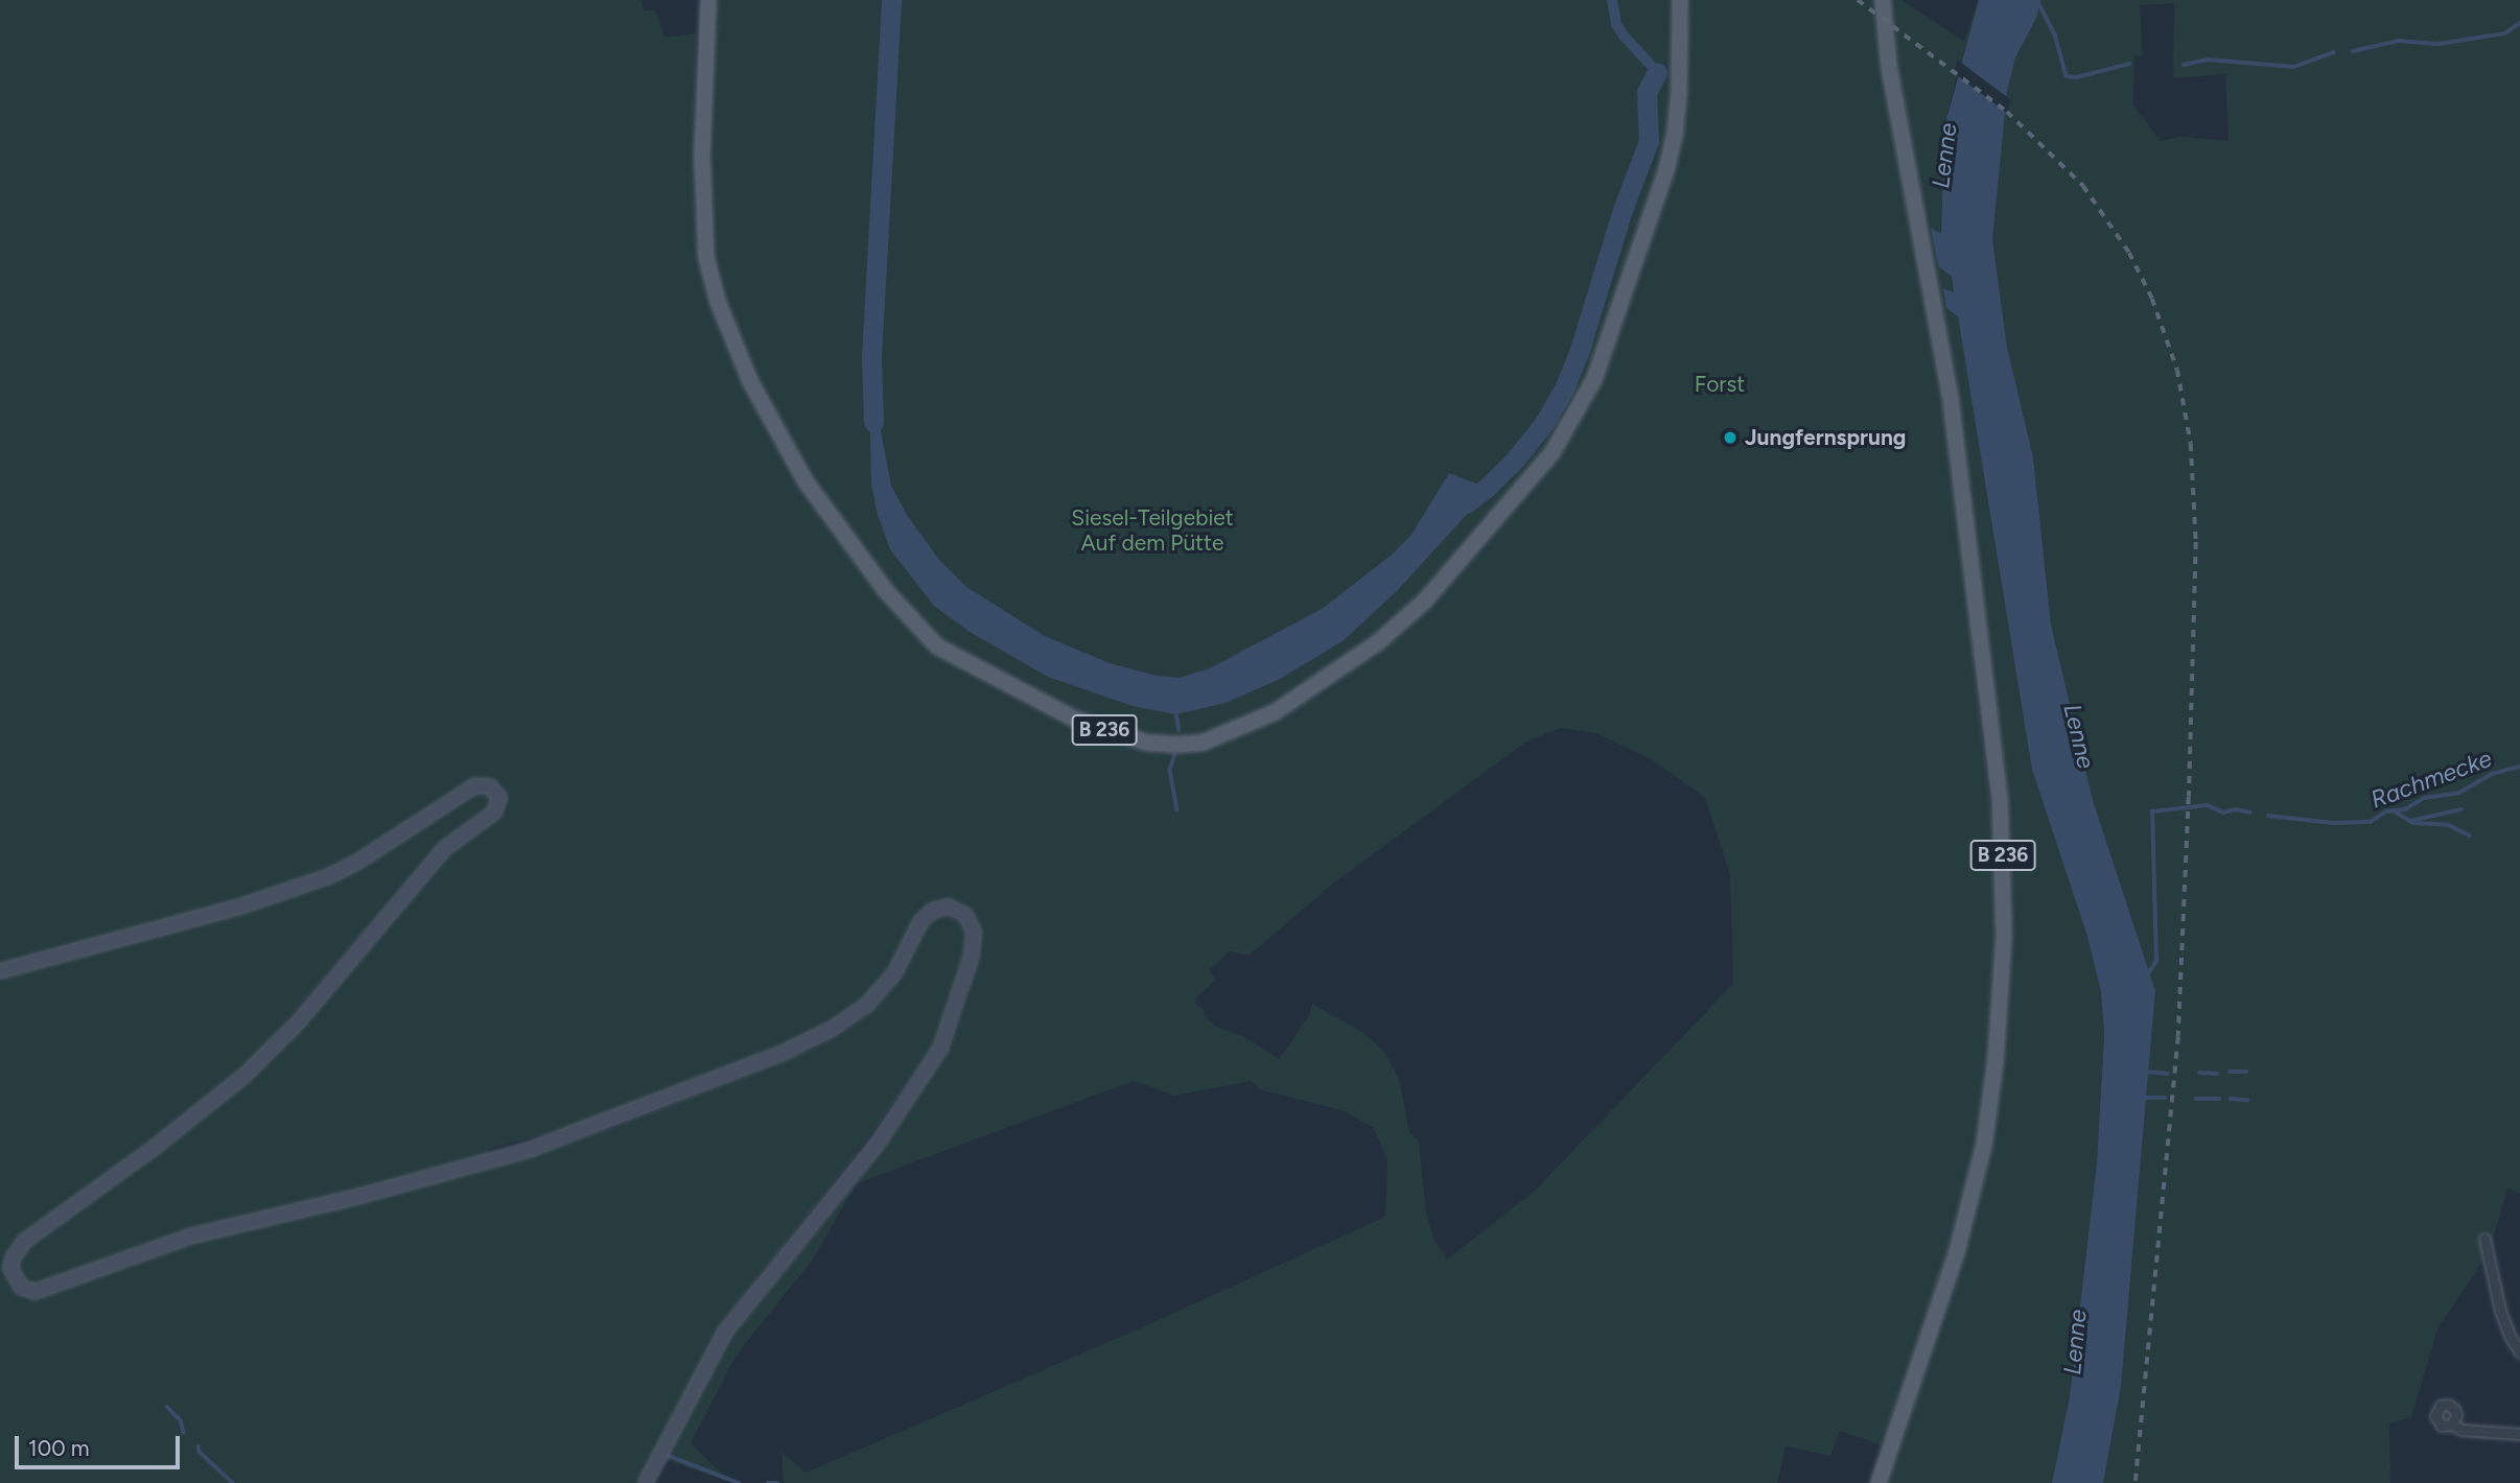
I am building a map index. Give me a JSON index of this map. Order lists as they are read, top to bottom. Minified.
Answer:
{"streets":{"main road":["B 236"]},"water":["Lenne","Rachmecke"],"parks":["Forst","Siesel-Teilgebiet Auf dem Pütte"],"places":["Jungfernsprung"],"scale_bar":"100 m"}
